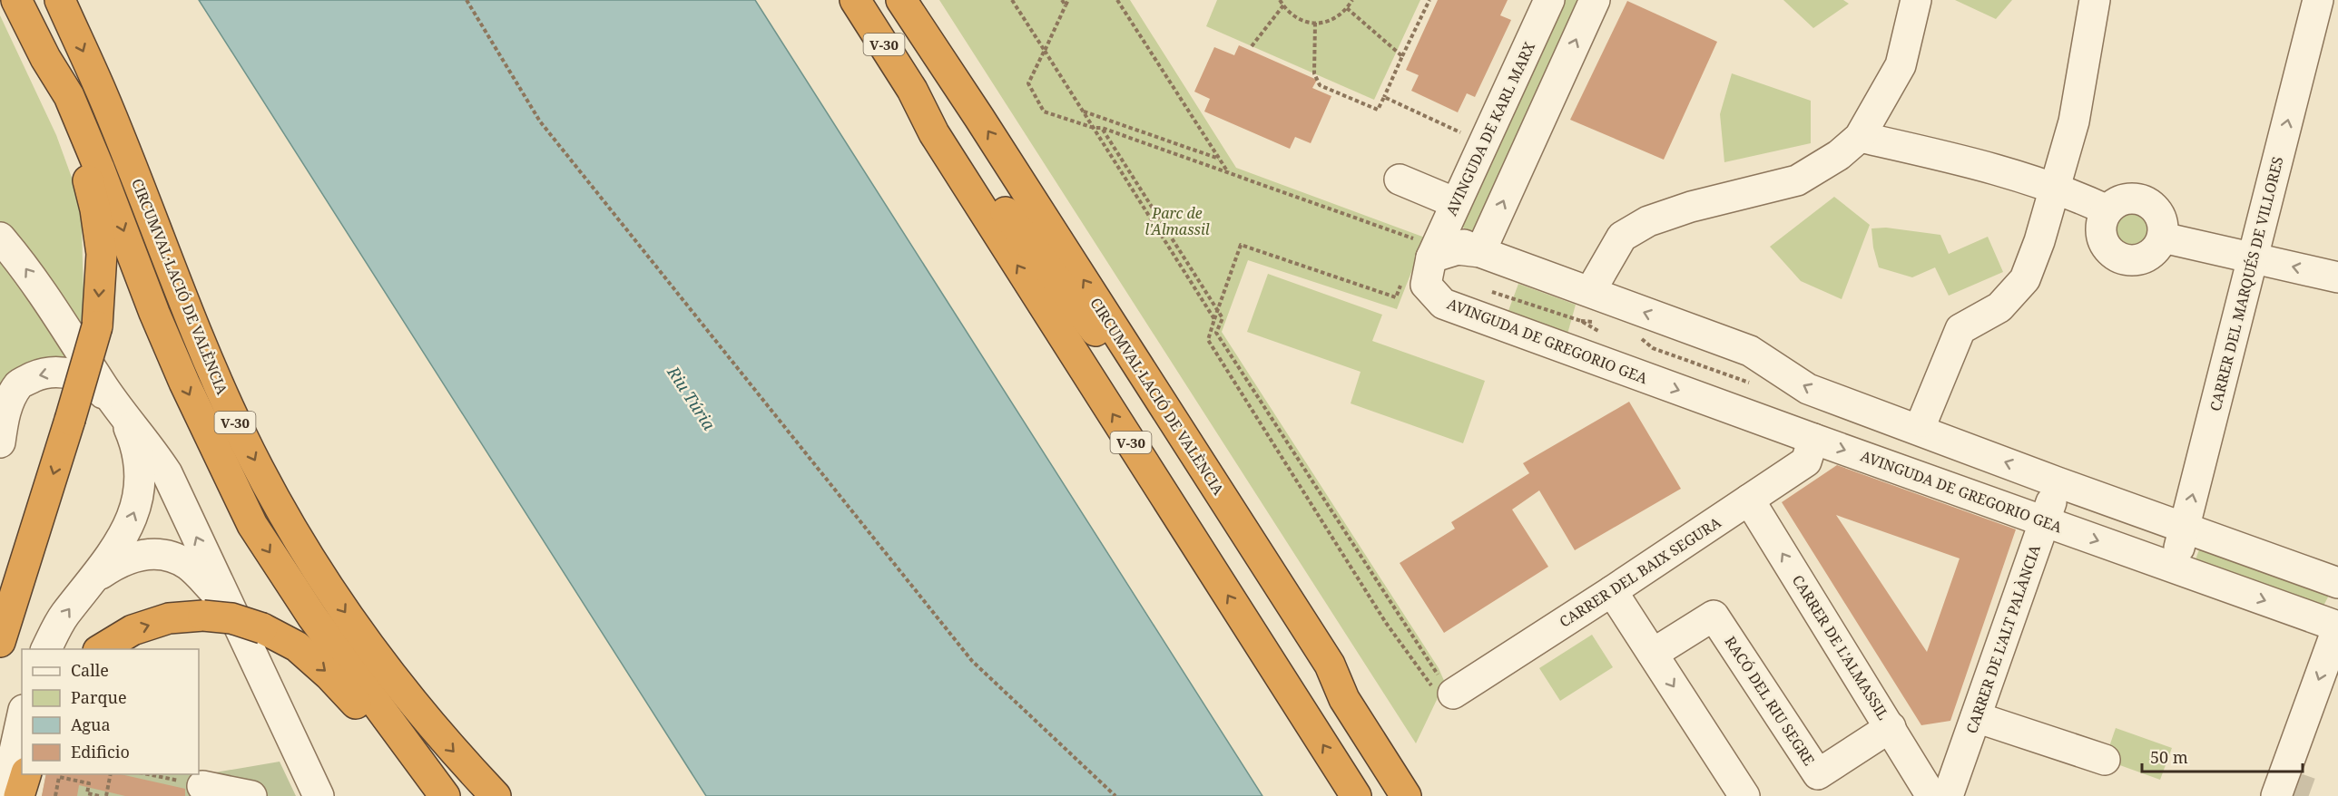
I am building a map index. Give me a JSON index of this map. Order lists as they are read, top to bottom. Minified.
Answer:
{"streets":{"highway":["V-30","CIRCUMVAL·LACIÓ DE VALÈNCIA"],"street":["AVINGUDA DE KARL MARX","CARRER DEL MARQUÉS DE VILLORES","AVINGUDA DE GREGORIO GEA","CARRER DEL BAIX SEGURA","CARRER DE L'ALT PALÀNCIA","CARRER DE L'ALMASSIL","RACÓ DEL RIU SEGRE"]},"crossings":[["AVINGUDA DE KARL MARX","AVINGUDA DE GREGORIO GEA"],["CARRER DEL MARQUÉS DE VILLORES","AVINGUDA DE GREGORIO GEA"],["AVINGUDA DE GREGORIO GEA","CARRER DEL BAIX SEGURA"],["AVINGUDA DE GREGORIO GEA","CARRER DE L'ALT PALÀNCIA"],["CARRER DEL BAIX SEGURA","CARRER DE L'ALMASSIL"],["CARRER DE L'ALMASSIL","RACÓ DEL RIU SEGRE"]],"water":["Riu Túria"],"parks":["Parc de l'Almassil"],"legend":["Calle","Parque","Agua","Edificio"],"scale_bar":"50 m"}
